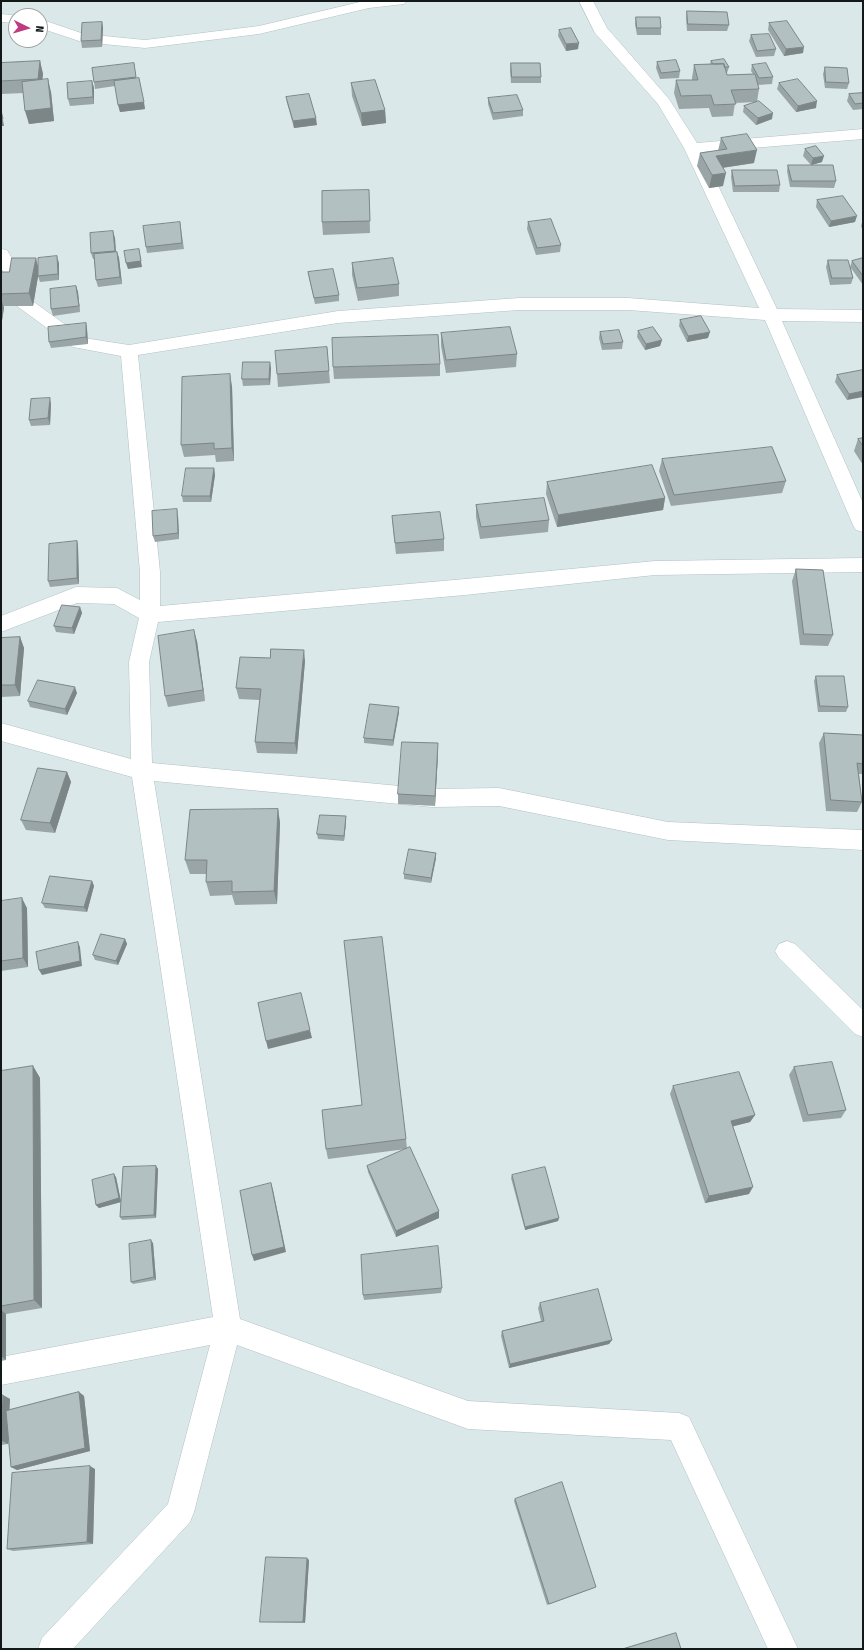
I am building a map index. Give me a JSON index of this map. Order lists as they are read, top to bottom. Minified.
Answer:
{"north":"right"}
